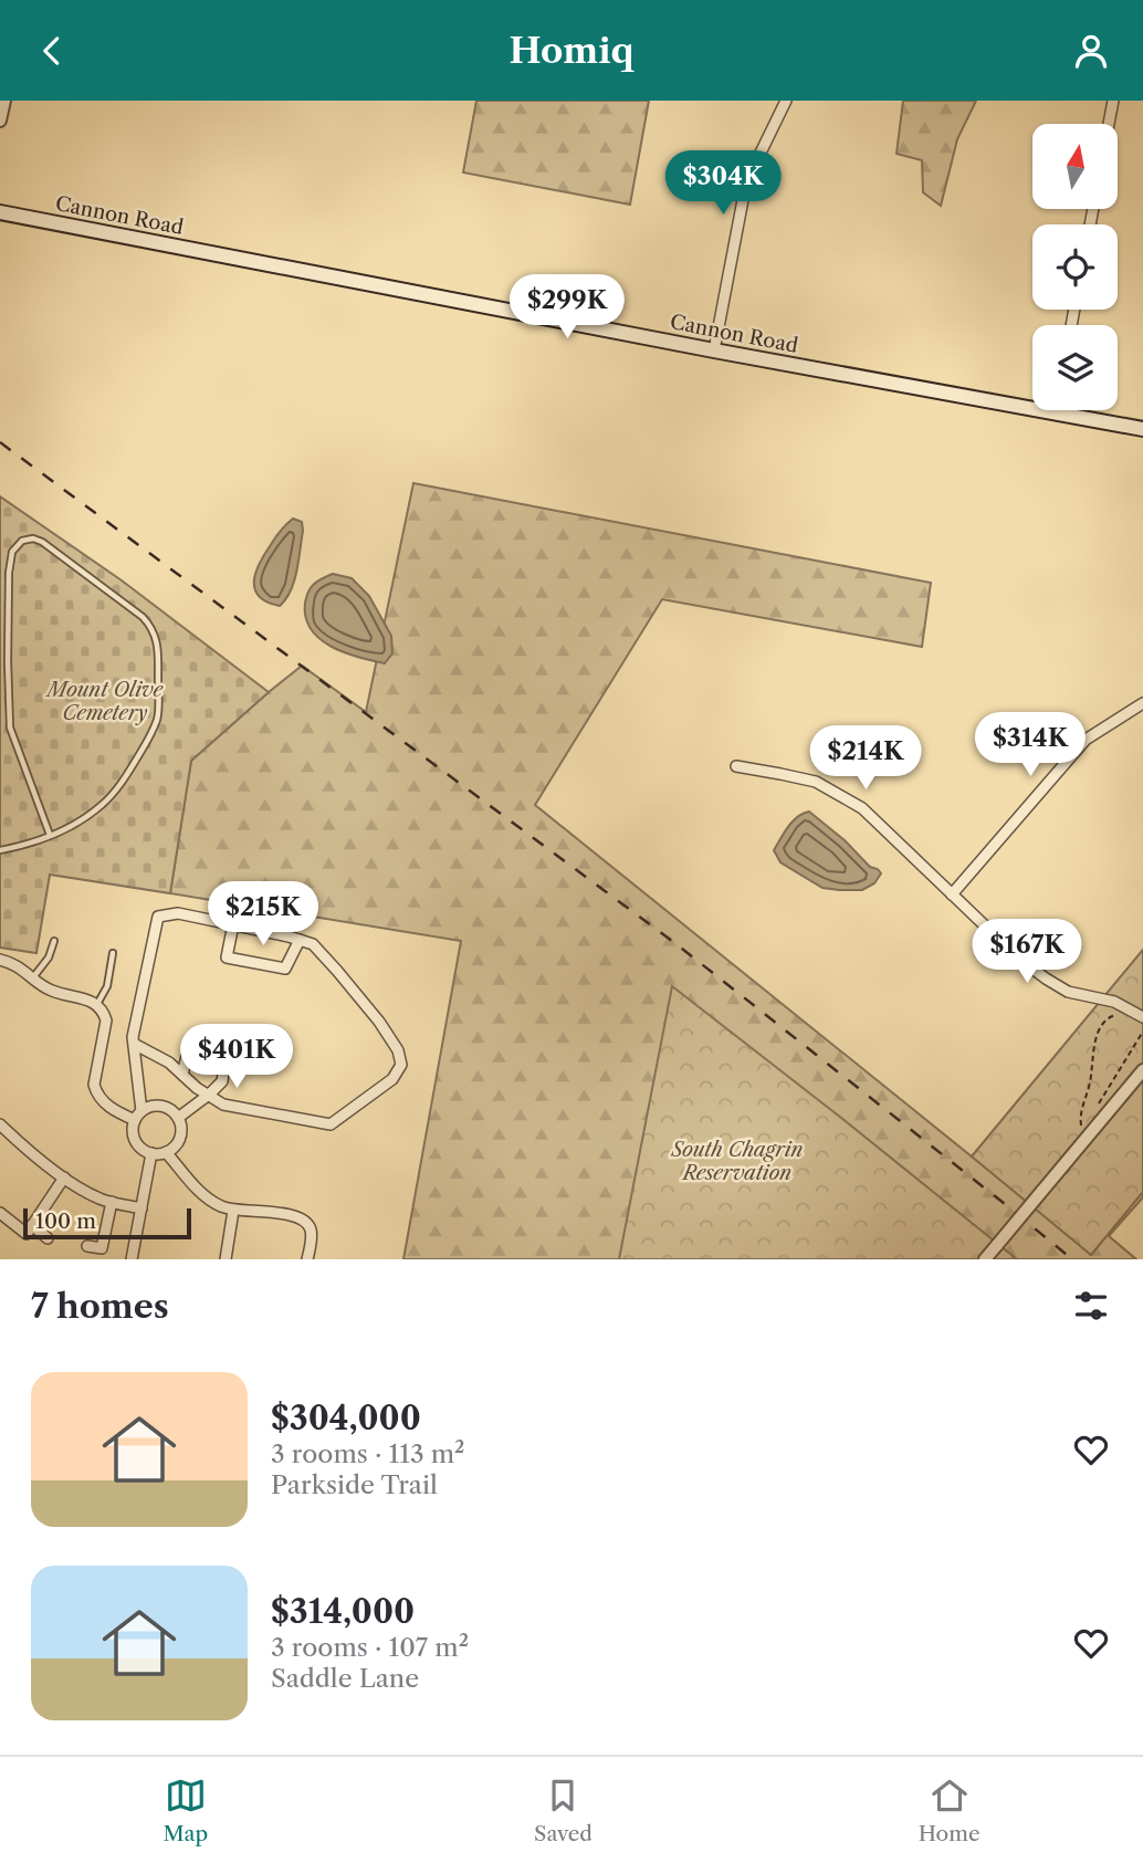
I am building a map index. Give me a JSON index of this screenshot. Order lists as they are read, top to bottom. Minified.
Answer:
{"streets":{"main road":["Cannon Road"]},"parks":["Mount Olive Cemetery","South Chagrin Reservation"],"scale_bar":"100 m","north":"top","page":{"header":"Homiq","price":["$304K","$299K","$314K","$214K","$215K","$167K","$401K"],"scale":"100 m","heading":"7 homes","list":[{"name":"$304,000","note":"3 rooms · 113 m² · Parkside Trail"},{"name":"$314,000","note":"3 rooms · 107 m² · Saddle Lane"}],"tabs":["Map","Saved","Home"]}}
